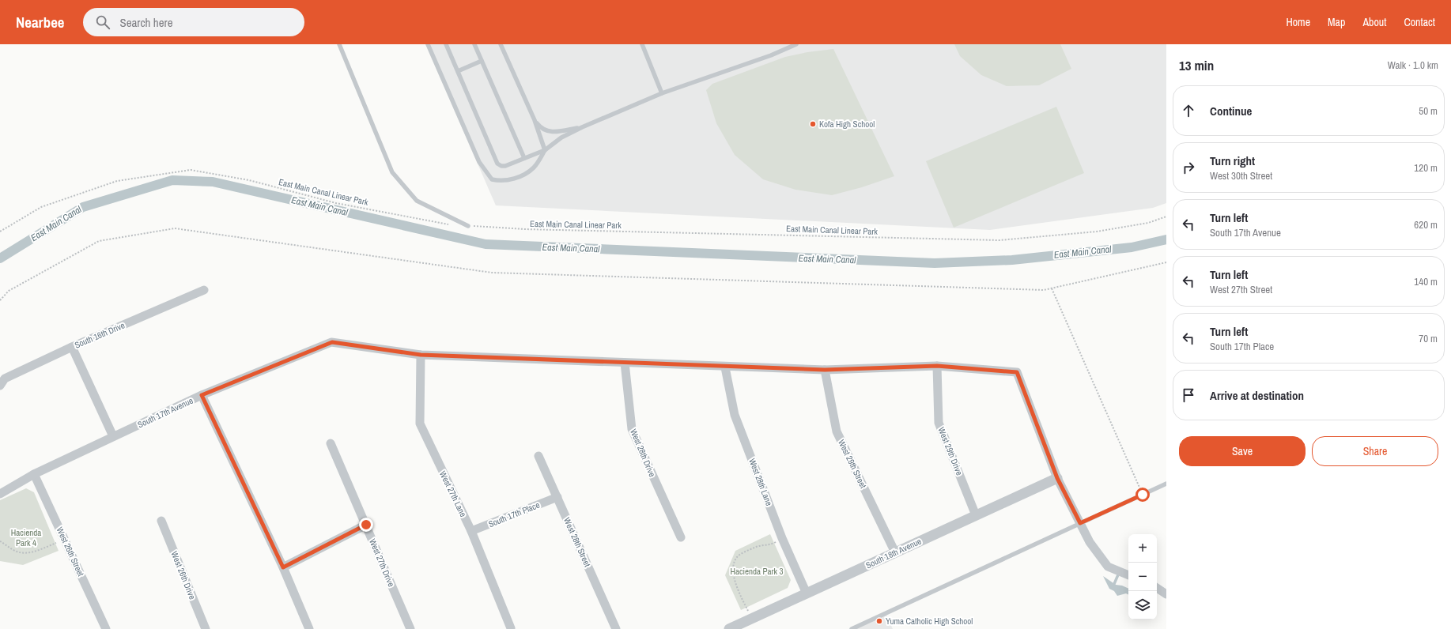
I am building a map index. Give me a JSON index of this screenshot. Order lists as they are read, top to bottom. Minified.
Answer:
{"streets":{"street":["South 16th Drive","South 17th Avenue","West 29th Drive","West 28th Drive","West 29th Street","West 28th Lane","West 27th Lane","South 17th Place","West 28th Street","West 26th Street","South 18th Avenue","West 27th Drive","West 26th Drive"],"path":["East Main Canal Linear Park"]},"crossings":[["South 17th Avenue","West 29th Drive"],["South 17th Avenue","West 28th Drive"],["South 17th Avenue","West 29th Street"],["South 17th Avenue","West 28th Lane"],["South 17th Avenue","West 27th Lane"],["South 17th Avenue","West 26th Street"],["South 17th Avenue","South 18th Avenue"],["West 29th Drive","South 18th Avenue"],["West 29th Street","South 18th Avenue"],["West 28th Lane","South 18th Avenue"],["West 27th Lane","South 17th Place"],["South 17th Place","West 28th Street"]],"water":["East Main Canal"],"parks":["Hacienda Park 4","Hacienda Park 3"],"places":["Kofa High School","Yuma Catholic High School"],"page":{"header":"Nearbee","search":"Search here","nav":["Home","Map","About","Contact"],"heading":["13 min","Walk · 1.0 km"],"list":[["Continue","50 m"],["Turn right","West 30th Street","120 m"],["Turn left","South 17th Avenue","620 m"],["Turn left","West 27th Street","140 m"],["Turn left","South 17th Place","70 m"],"Arrive at destination"],"buttons":["Save","Share"],"map_buttons":["+","−"]}}
